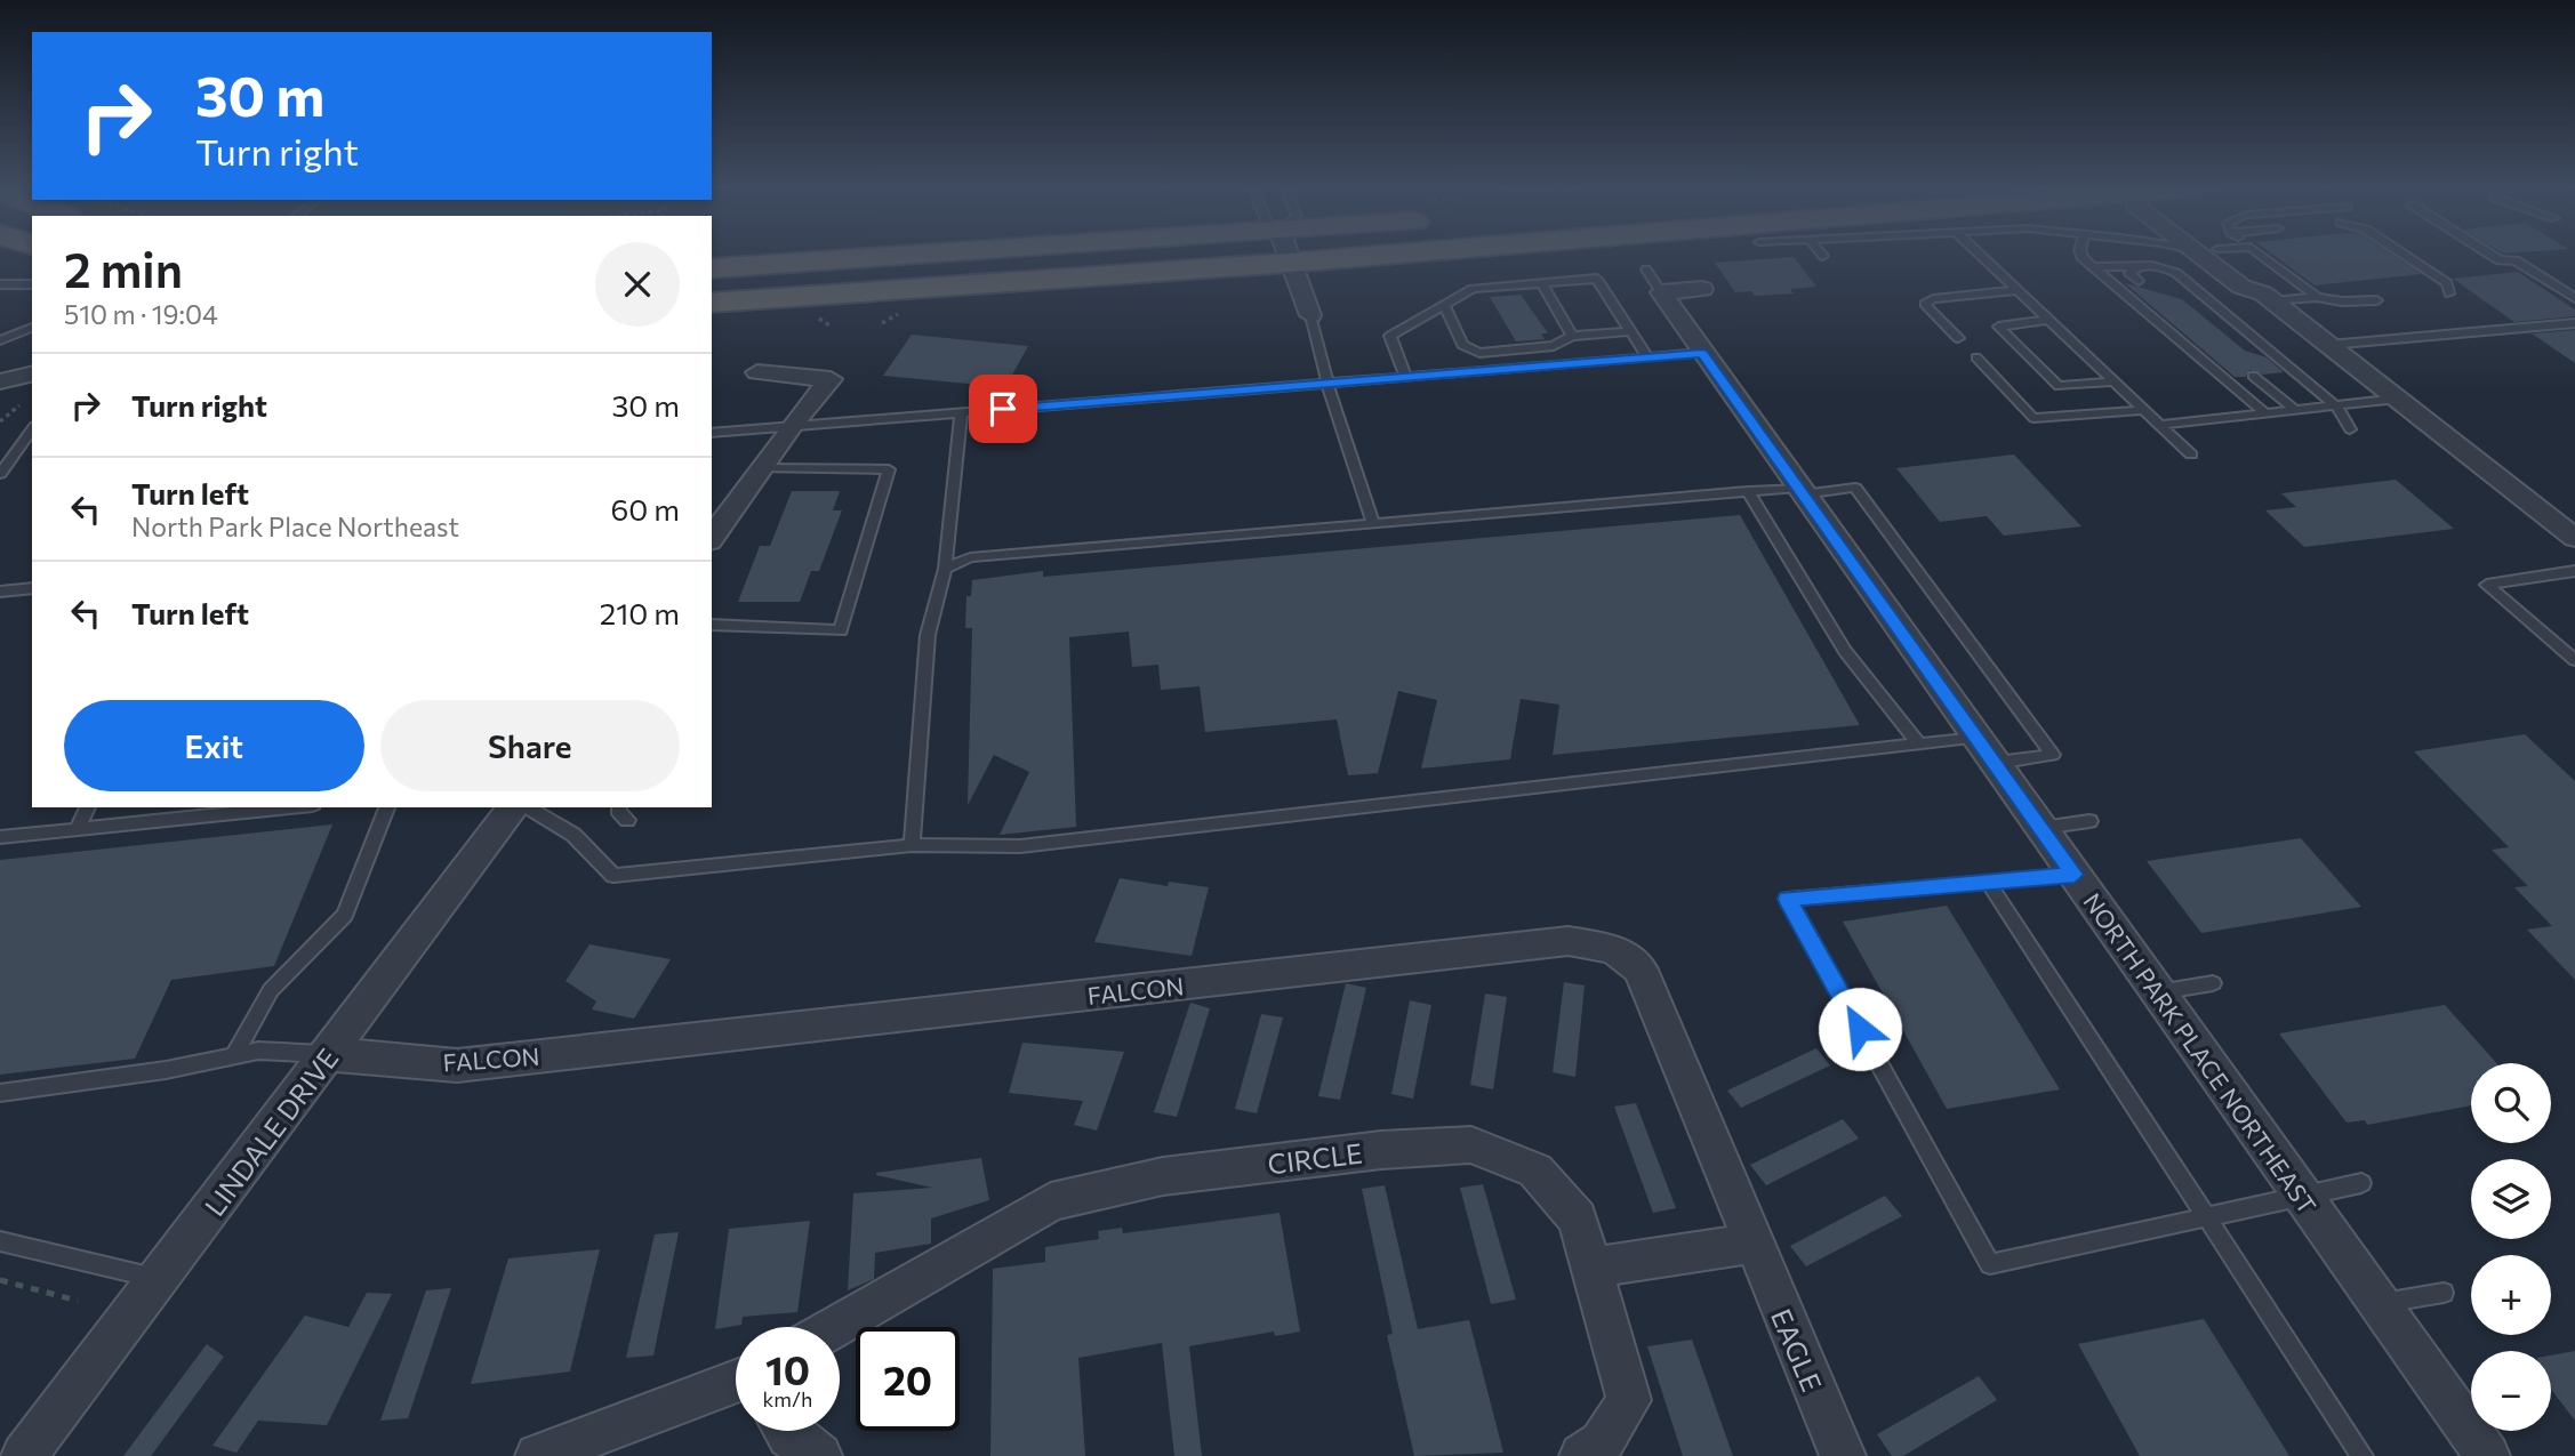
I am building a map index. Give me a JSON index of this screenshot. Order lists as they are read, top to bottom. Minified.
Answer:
{"streets":{"street":["FALCON","NORTH PARK PLACE NORTHEAST","LINDALE DRIVE","CIRCLE","EAGLE"]},"crossings":[["FALCON","LINDALE DRIVE"],["FALCON","EAGLE"]],"page":{"turn":["30 m","Turn right"],"heading":["2 min","510 m · 19:04"],"list":[{"name":"Turn right","value":"30 m"},{"name":"Turn left","note":"North Park Place Northeast","value":"60 m"},{"name":"Turn left","value":"210 m"}],"buttons":["Exit","Share"],"map_buttons":["+","−"],"speed":"10 km/h","limit":"20"}}
